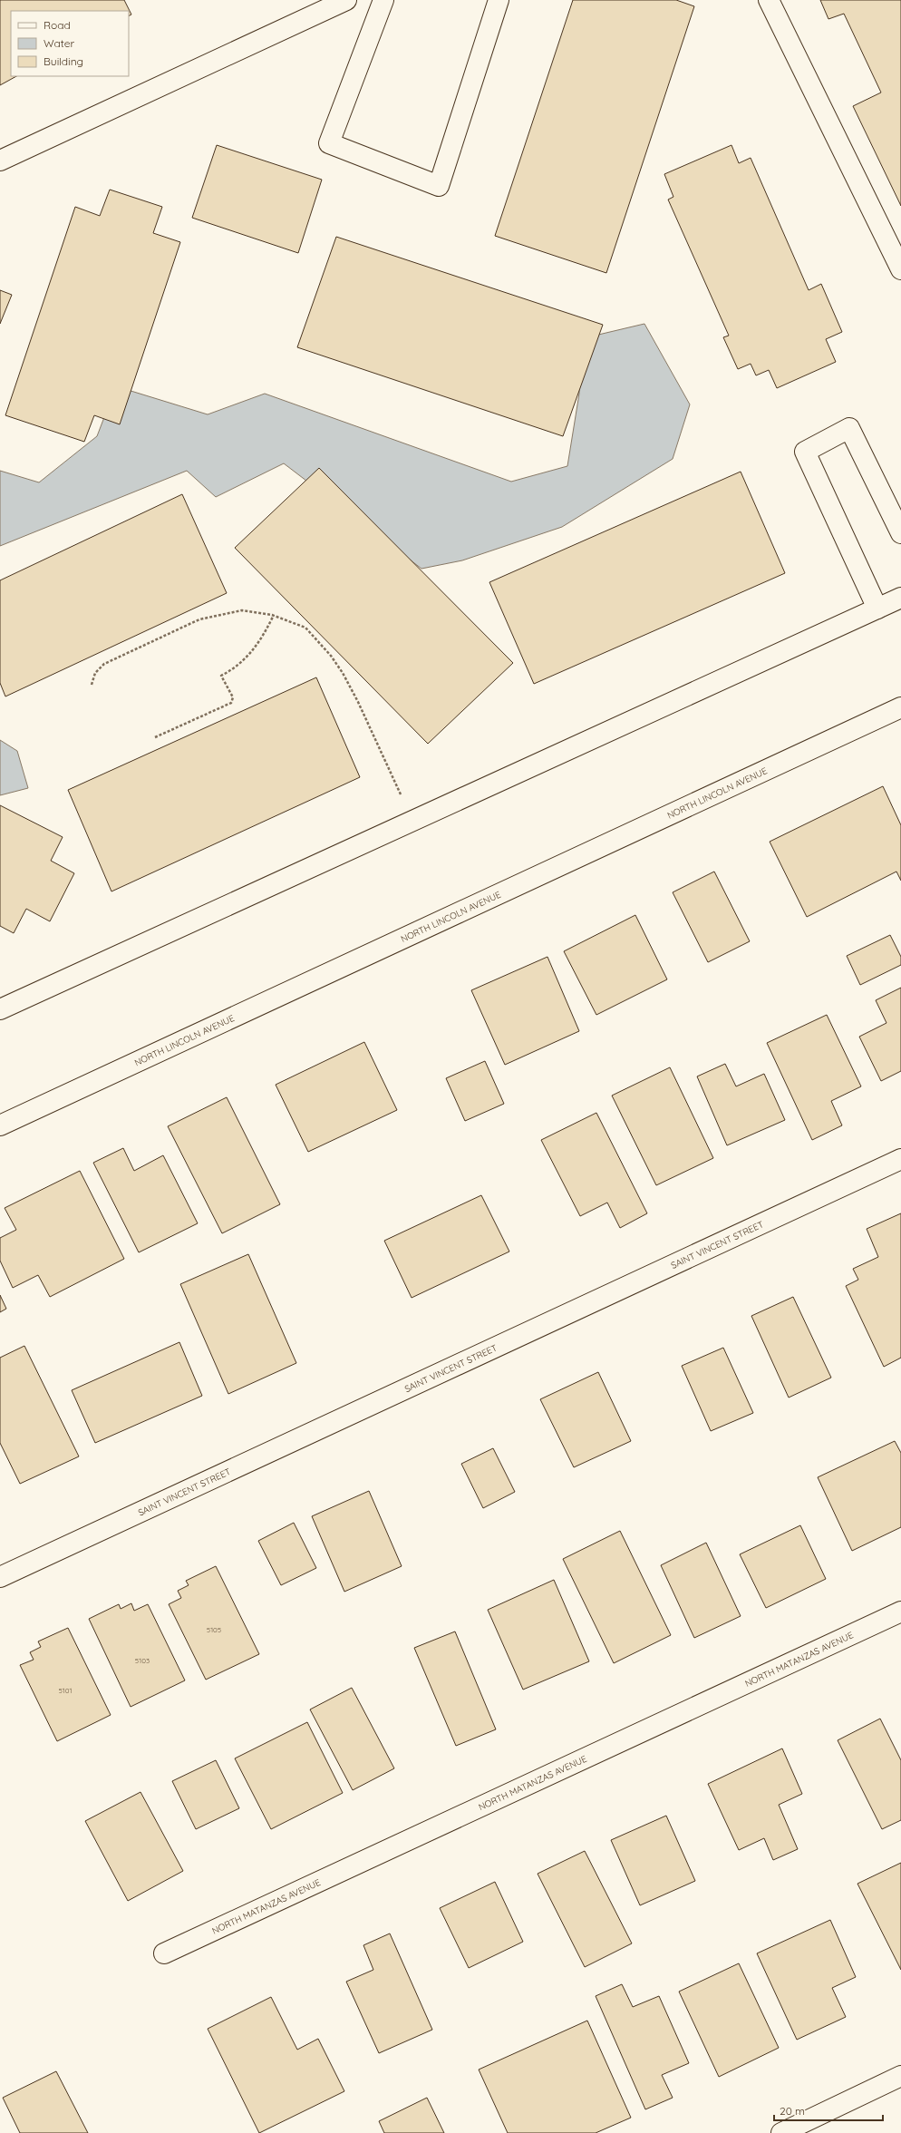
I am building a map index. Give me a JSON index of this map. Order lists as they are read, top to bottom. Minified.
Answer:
{"streets":{"street":["NORTH LINCOLN AVENUE","SAINT VINCENT STREET","NORTH MATANZAS AVENUE"]},"house_numbers":["5105","5103","5101"],"legend":["Road","Water","Building"],"scale_bar":"20 m"}
